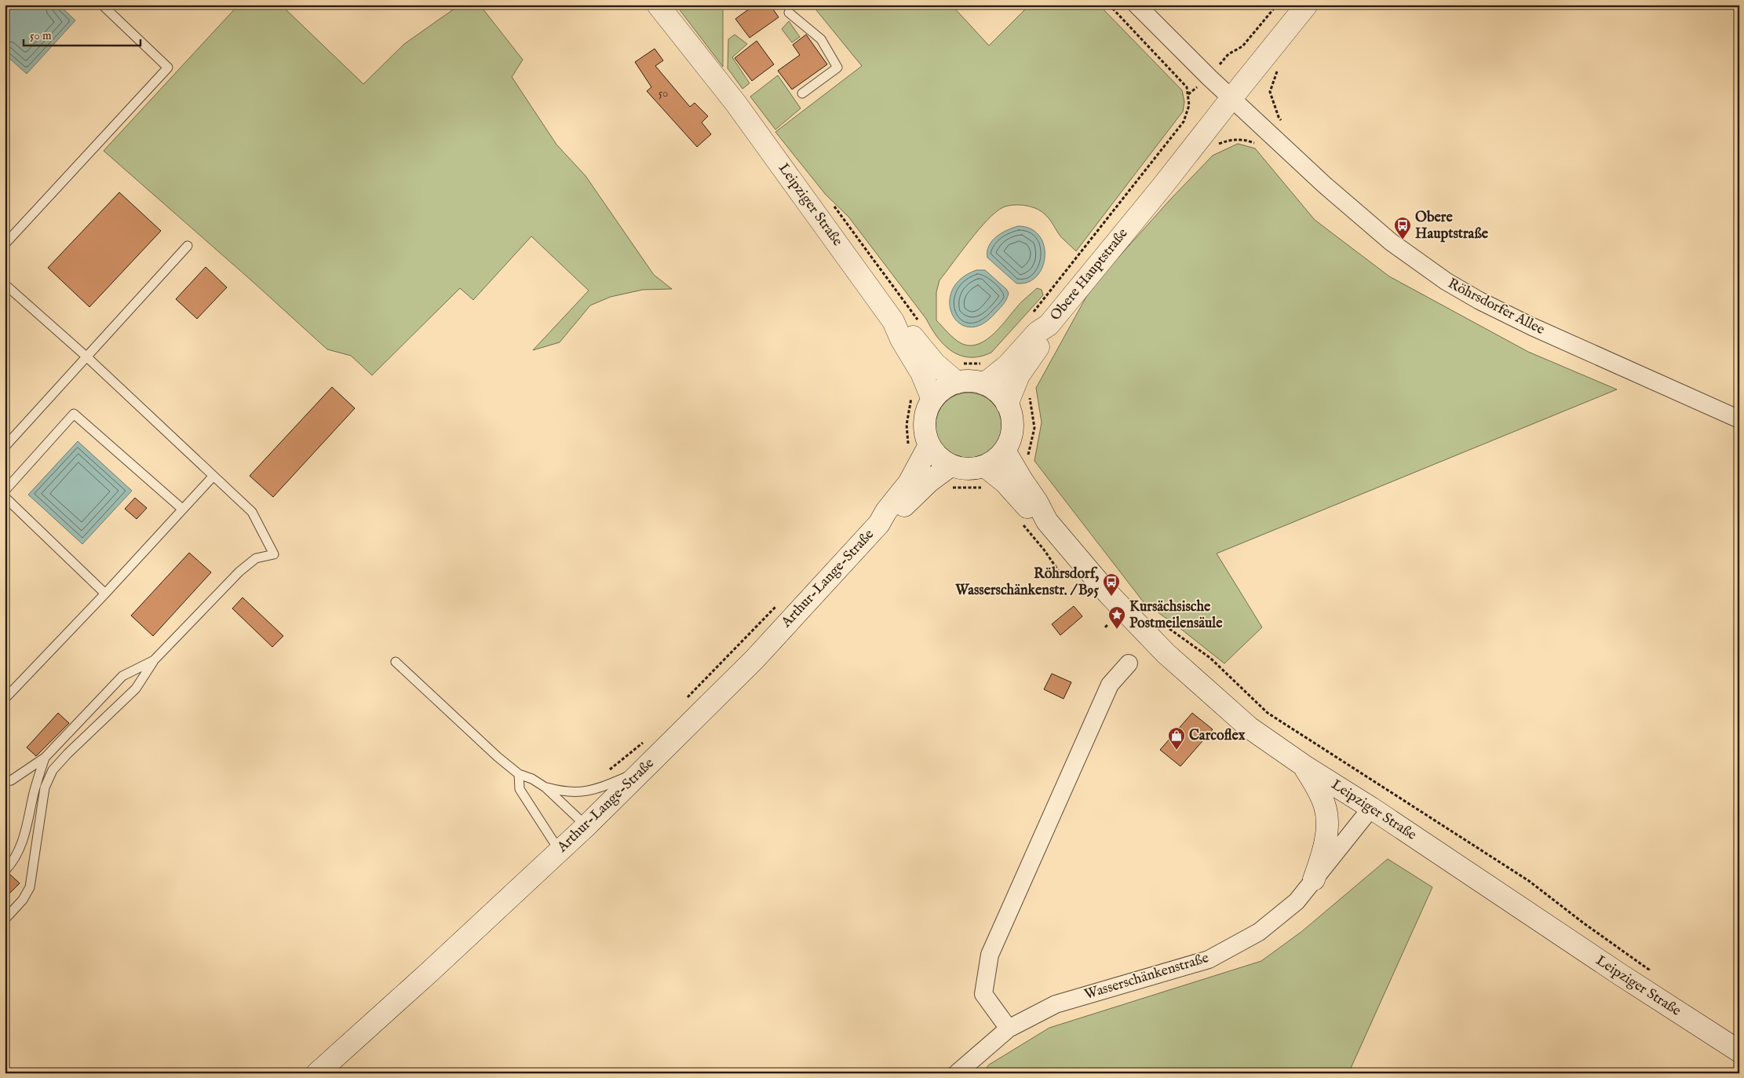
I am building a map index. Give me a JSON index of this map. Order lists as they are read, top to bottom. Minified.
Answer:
{"streets":{"main road":["Leipziger Straße","Obere Hauptstraße","Arthur-Lange-Straße"],"street":["Röhrsdorfer Allee","Wasserschänkenstraße"]},"crossings":[["Leipziger Straße","Obere Hauptstraße"],["Leipziger Straße","Arthur-Lange-Straße"],["Leipziger Straße","Wasserschänkenstraße"],["Obere Hauptstraße","Röhrsdorfer Allee"],["Obere Hauptstraße","Arthur-Lange-Straße"]],"places":{"bus stop":["Obere Hauptstraße","Röhrsdorf, Wasserschänkenstr. / B95"],"place":["Kursächsische Postmeilensäule"],"shop":["Carcoflex"]},"house_numbers":["50"],"scale_bar":"50 m"}
